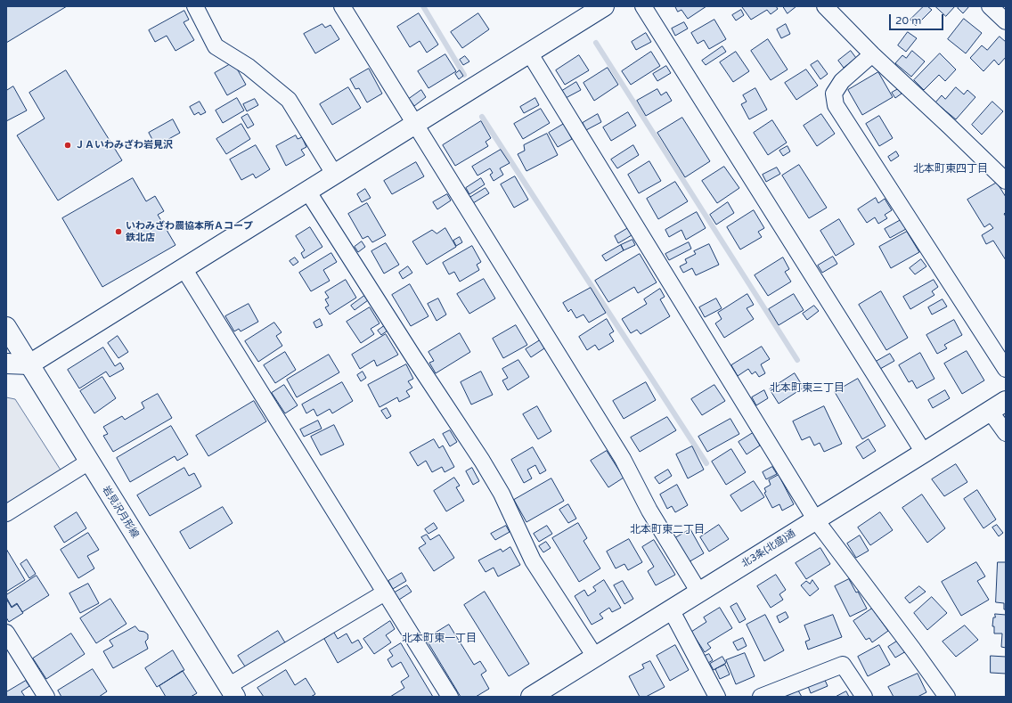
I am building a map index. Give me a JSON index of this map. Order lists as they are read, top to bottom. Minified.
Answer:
{"streets":{"street":["岩見沢月形線","北3条(北盛)通"]},"districts":["北本町東四丁目","北本町東三丁目","北本町東二丁目","北本町東一丁目"],"places":["ＪＡいわみざわ岩見沢","いわみざわ農協本所Ａコープ 鉄北店"],"scale_bar":"20 m"}
